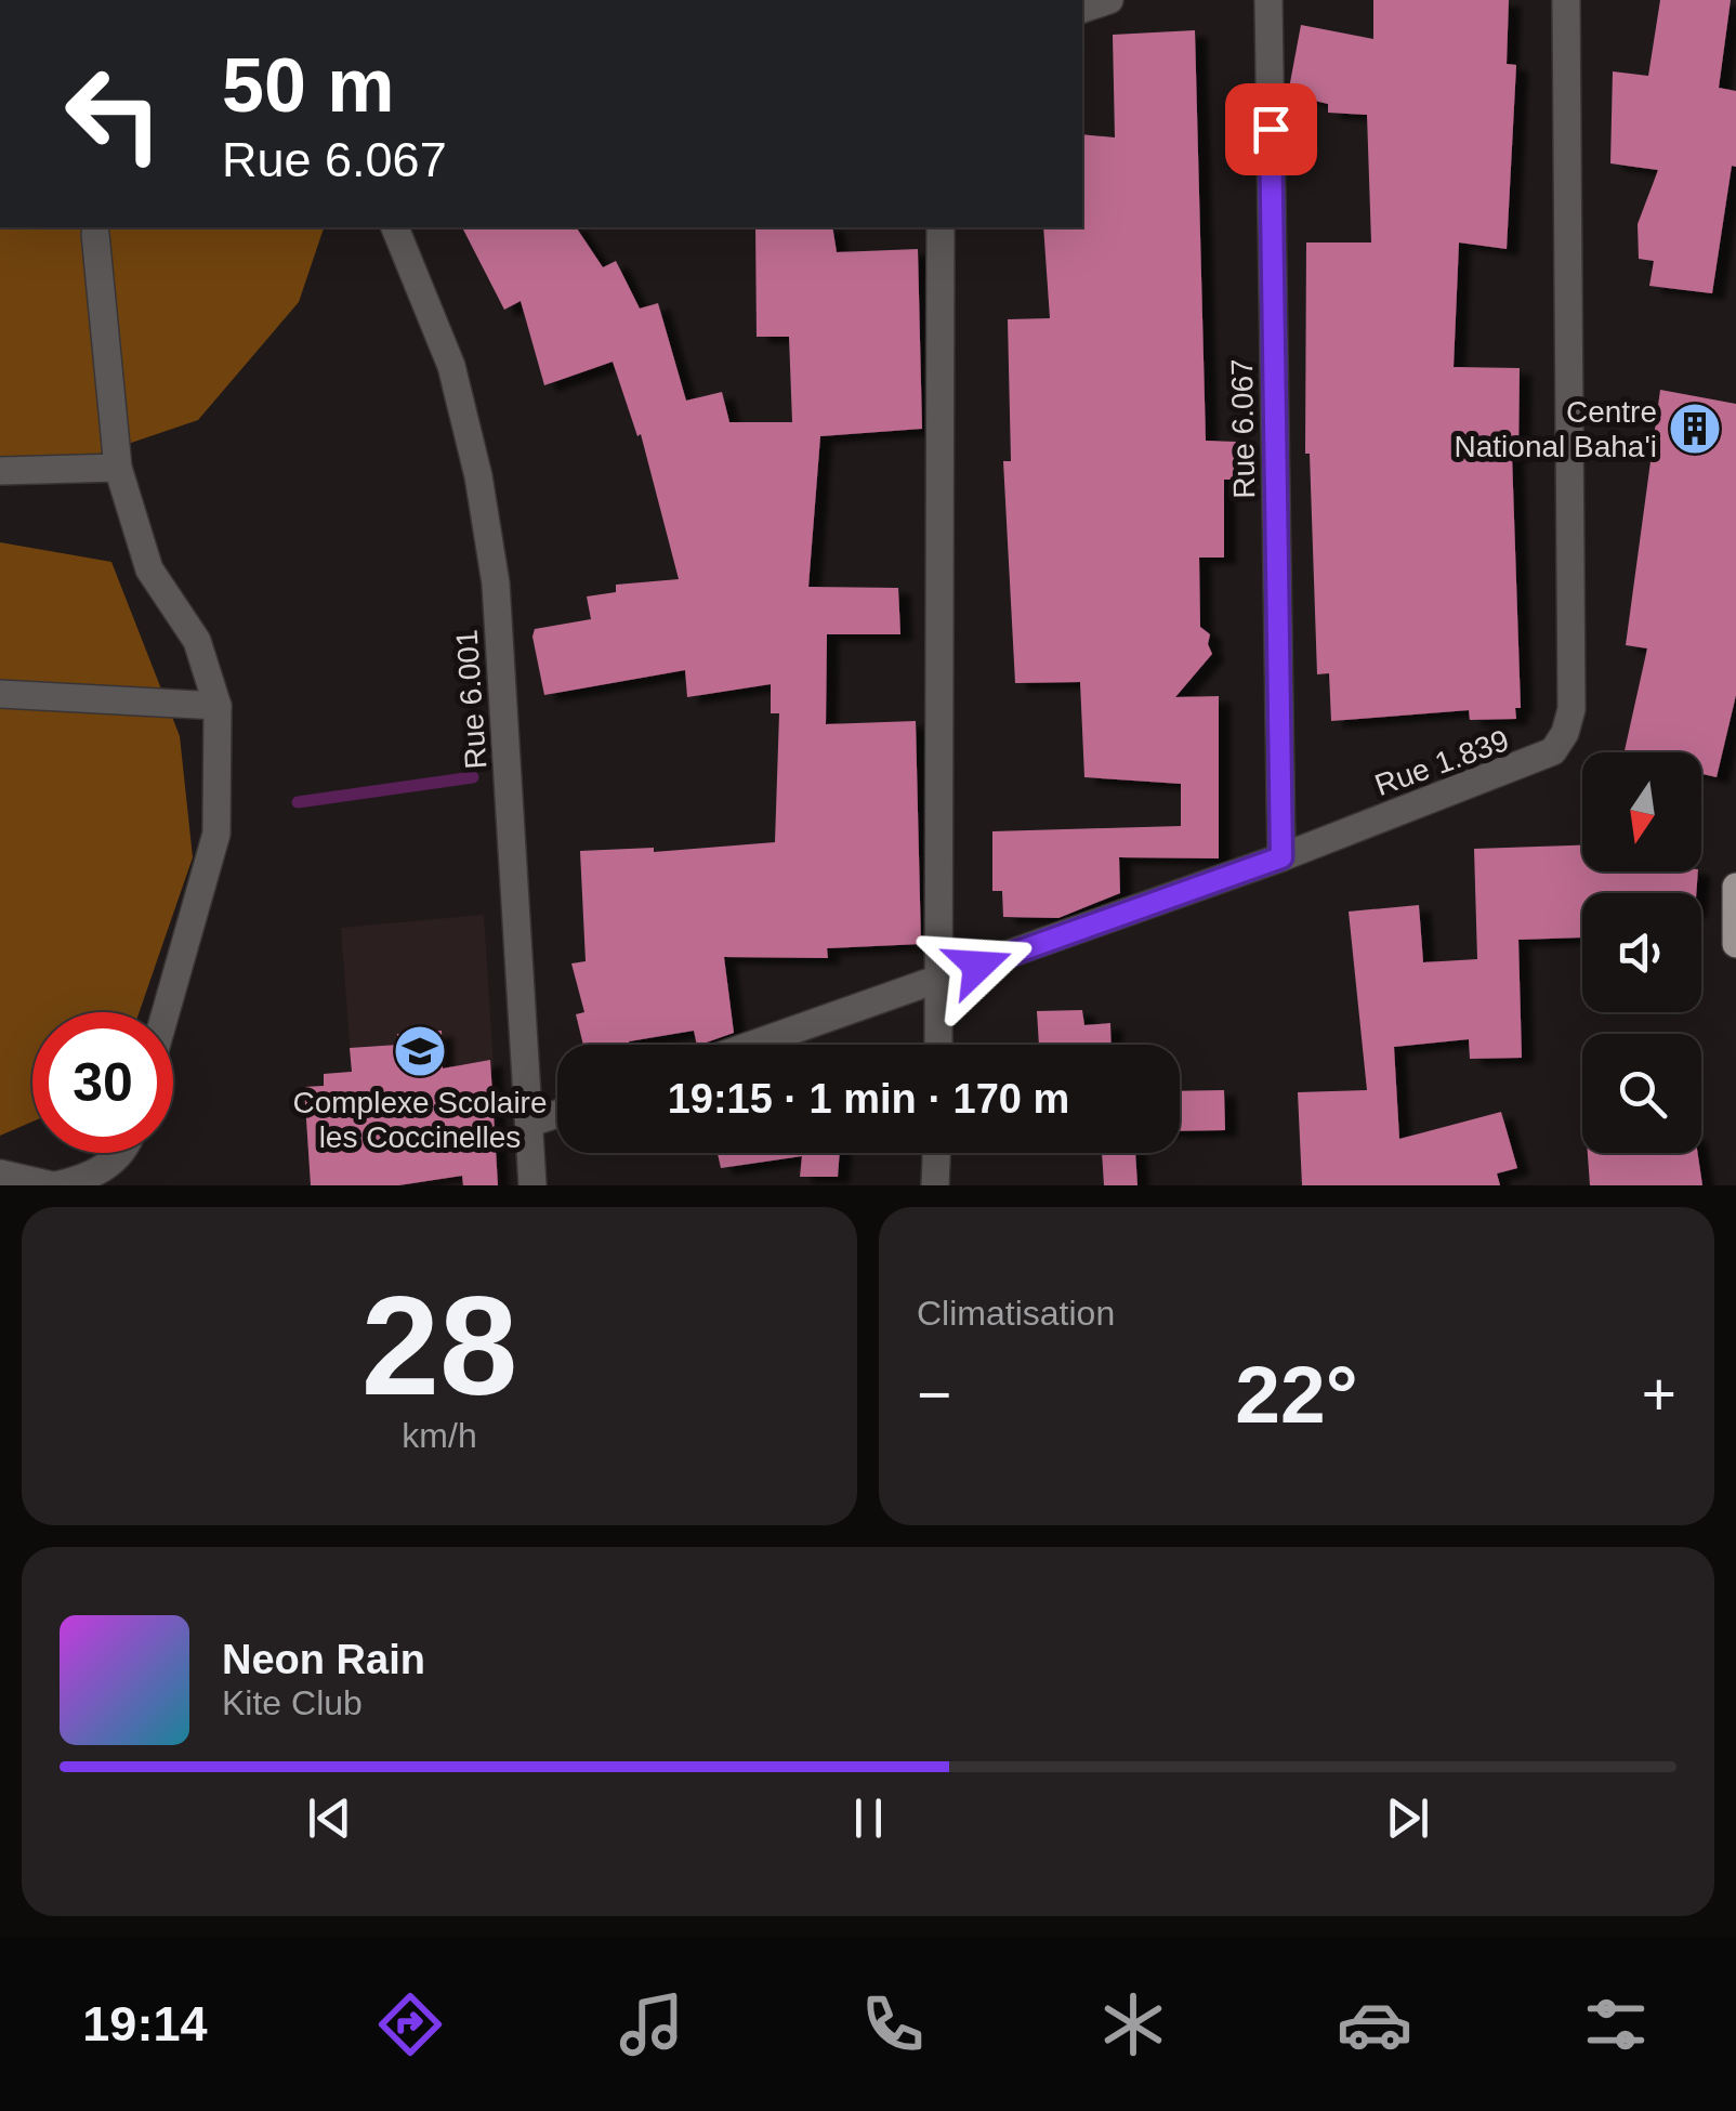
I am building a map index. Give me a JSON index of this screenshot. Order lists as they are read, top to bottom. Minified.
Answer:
{"streets":{"street":["Rue 6.067","Rue 6.001","Rue 1.839"]},"crossings":[["Rue 6.067","Rue 1.839"]],"places":{"building":["Centre National Baha'i"],"school or university":["Complexe Scolaire les Coccinelles"]},"north":"bottom","page":{"turn":["50 m","Rue 6.067"],"limit":"30","trip":"19:15 · 1 min · 170 m","tile":[["28","km/h"],"Climatisation"],"heat":["−","22°","+"],"song":["Neon Rain","Kite Club"],"tabs":"19:14"}}
